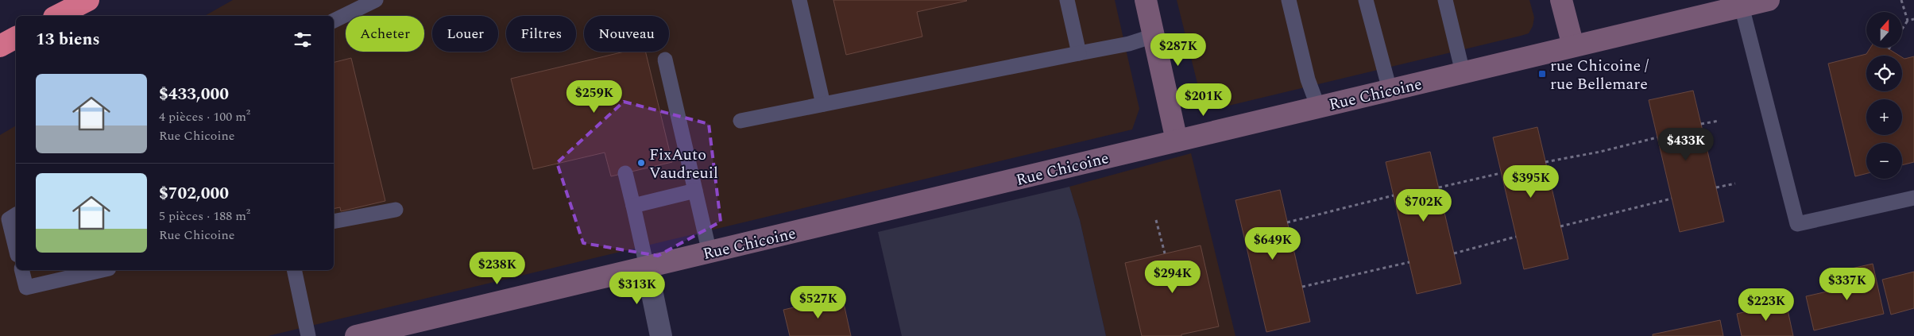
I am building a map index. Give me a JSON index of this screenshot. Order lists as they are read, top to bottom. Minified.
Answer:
{"streets":{"street":["Rue Chicoine"]},"places":{"transit":["rue Chicoine / rue Bellemare"],"other":["FixAuto Vaudreuil"]},"north":"top","page":{"map_buttons":["+","−"],"chip":["Acheter","Louer","Filtres","Nouveau"],"heading":"13 biens","price":["$287K","$259K","$201K","$433K","$395K","$702K","$649K","$238K","$294K","$337K","$313K","$527K","$223K"],"list":[{"name":"$433,000","note":"4 pièces · 100 m² · Rue Chicoine"},{"name":"$702,000","note":"5 pièces · 188 m² · Rue Chicoine"}]}}
